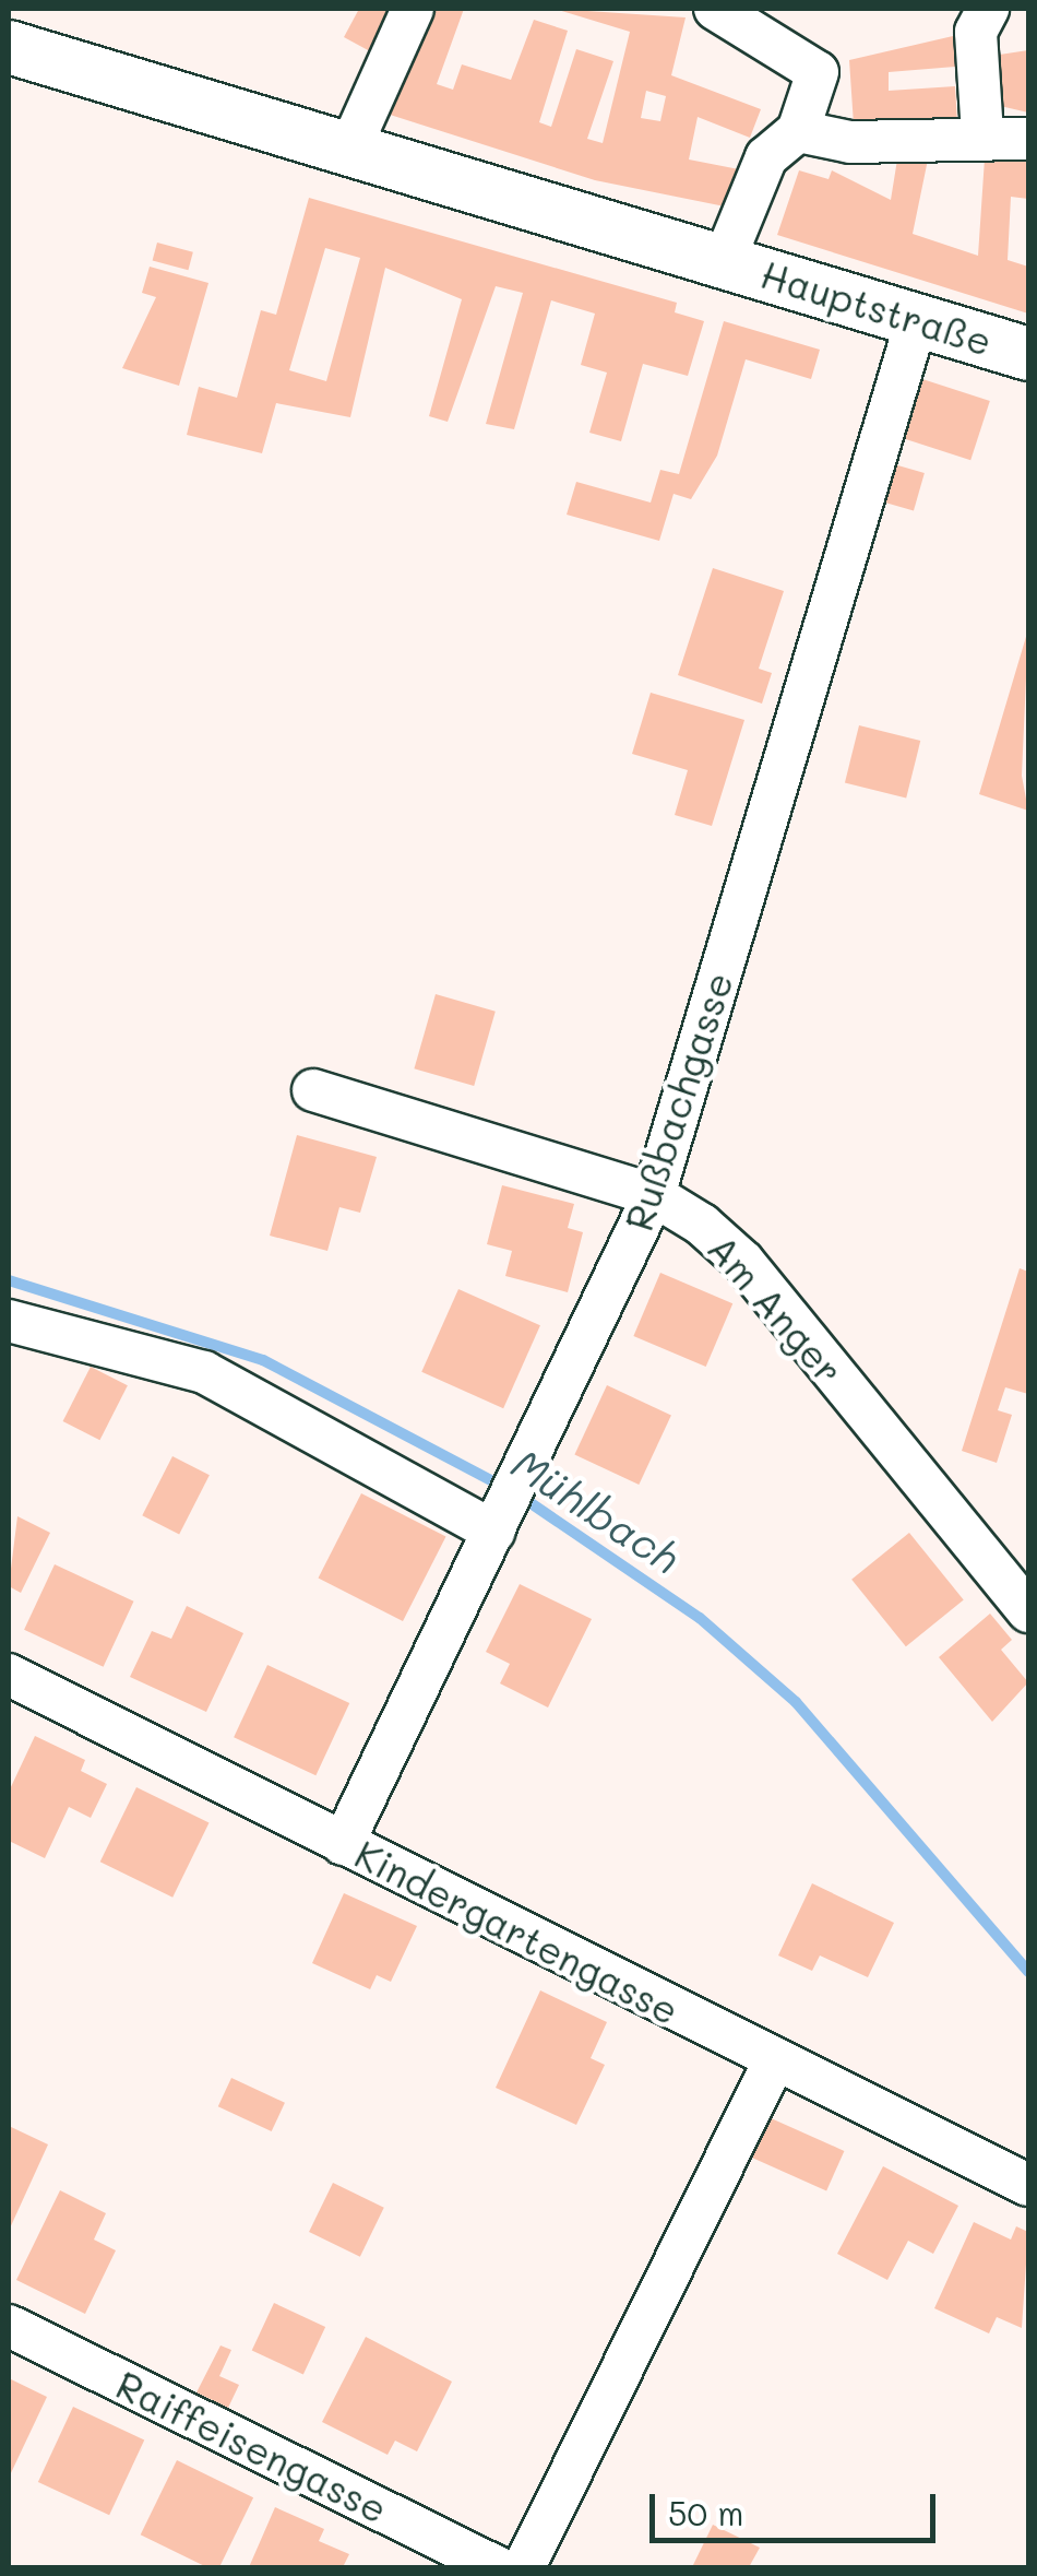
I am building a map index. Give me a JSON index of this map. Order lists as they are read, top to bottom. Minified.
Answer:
{"streets":{"main road":["Hauptstraße"],"street":["Rußbachgasse","Am Anger","Kindergartengasse","Raiffeisengasse"]},"crossings":[["Hauptstraße","Rußbachgasse"],["Rußbachgasse","Am Anger"],["Rußbachgasse","Kindergartengasse"]],"water":["Mühlbach"],"scale_bar":"50 m"}
